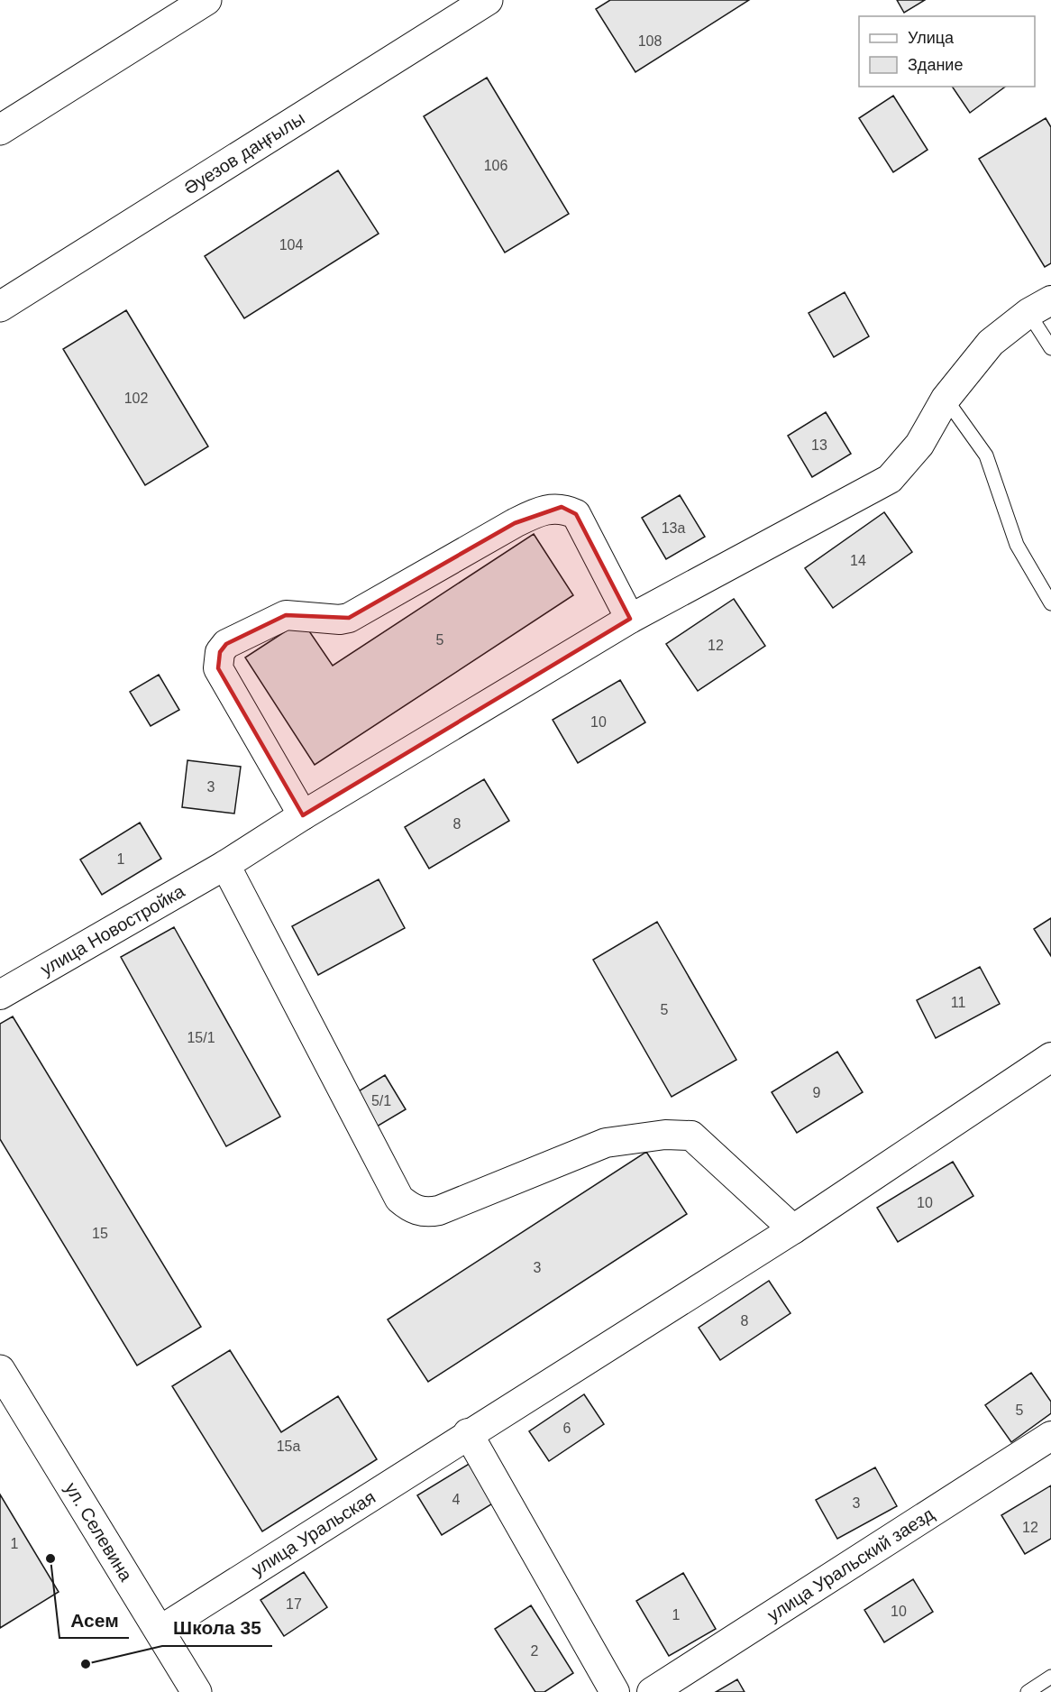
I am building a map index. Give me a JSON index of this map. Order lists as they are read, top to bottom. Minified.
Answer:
{"streets":{"main road":["Әуезов даңғылы","ул. Селевина"],"street":["улица Новостройка","улица Уральская","улица Уральский заезд"]},"crossings":[["ул. Селевина","улица Уральская"]],"places":["Асем","Школа 35"],"house_numbers":["108","106","104","102","13","13а","14","5","12","10","3","8","1","11","5","15/1","9","5/1","10","15","3","8","5","6","15а","4","3","12","1","17","10","1","2"],"legend":["Улица","Здание"]}
